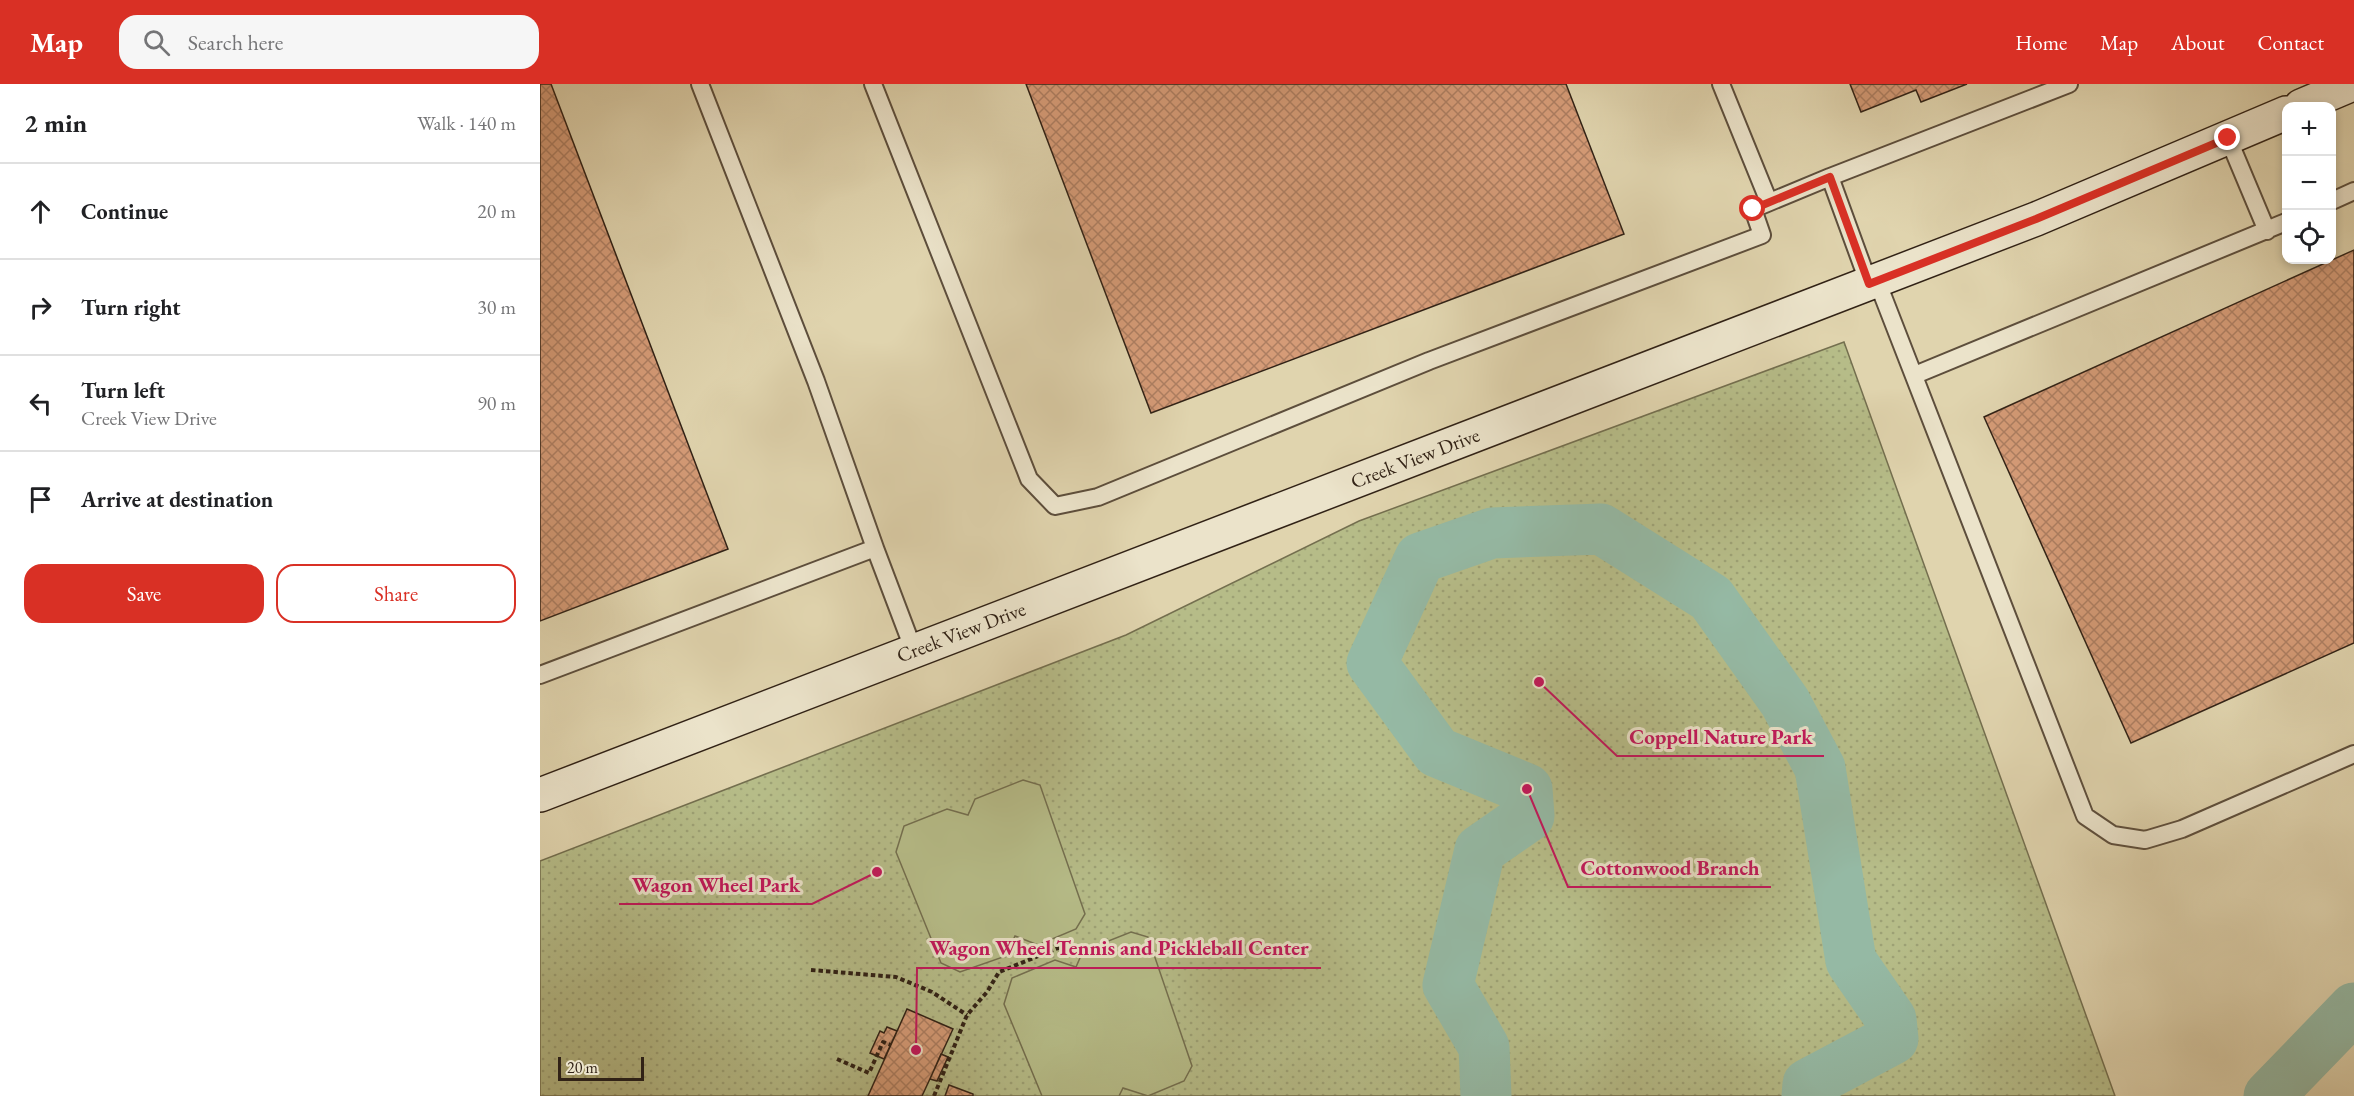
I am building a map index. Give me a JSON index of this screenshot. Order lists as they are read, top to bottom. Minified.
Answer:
{"streets":{"street":["Creek View Drive"]},"places":["Coppell Nature Park","Cottonwood Branch","Wagon Wheel Park","Wagon Wheel Tennis and Pickleball Center"],"scale_bar":"20 m","page":{"header":"Map","search":"Search here","nav":["Home","Map","About","Contact"],"heading":["2 min","Walk · 140 m"],"map_buttons":["+","−"],"list":[["Continue","20 m"],["Turn right","30 m"],["Turn left","Creek View Drive","90 m"],"Arrive at destination"],"buttons":["Save","Share"],"scale":"20 m"}}
